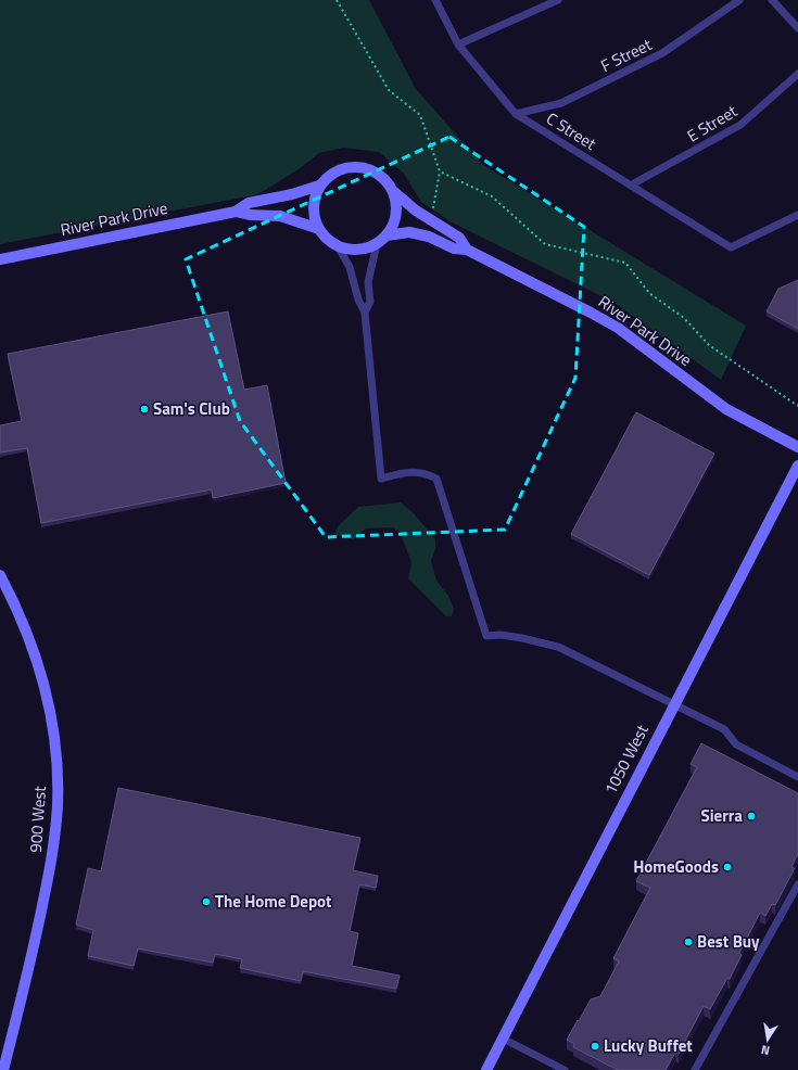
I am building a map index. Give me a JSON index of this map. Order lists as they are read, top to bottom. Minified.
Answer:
{"streets":{"street":["River Park Drive","1050 West","900 West"],"lane":["F Street","E Street","C Street"]},"crossings":[["F Street","C Street"],["E Street","C Street"]],"places":["Sam's Club","Sierra","HomeGoods","The Home Depot","Best Buy","Lucky Buffet"],"north":"bottom"}
